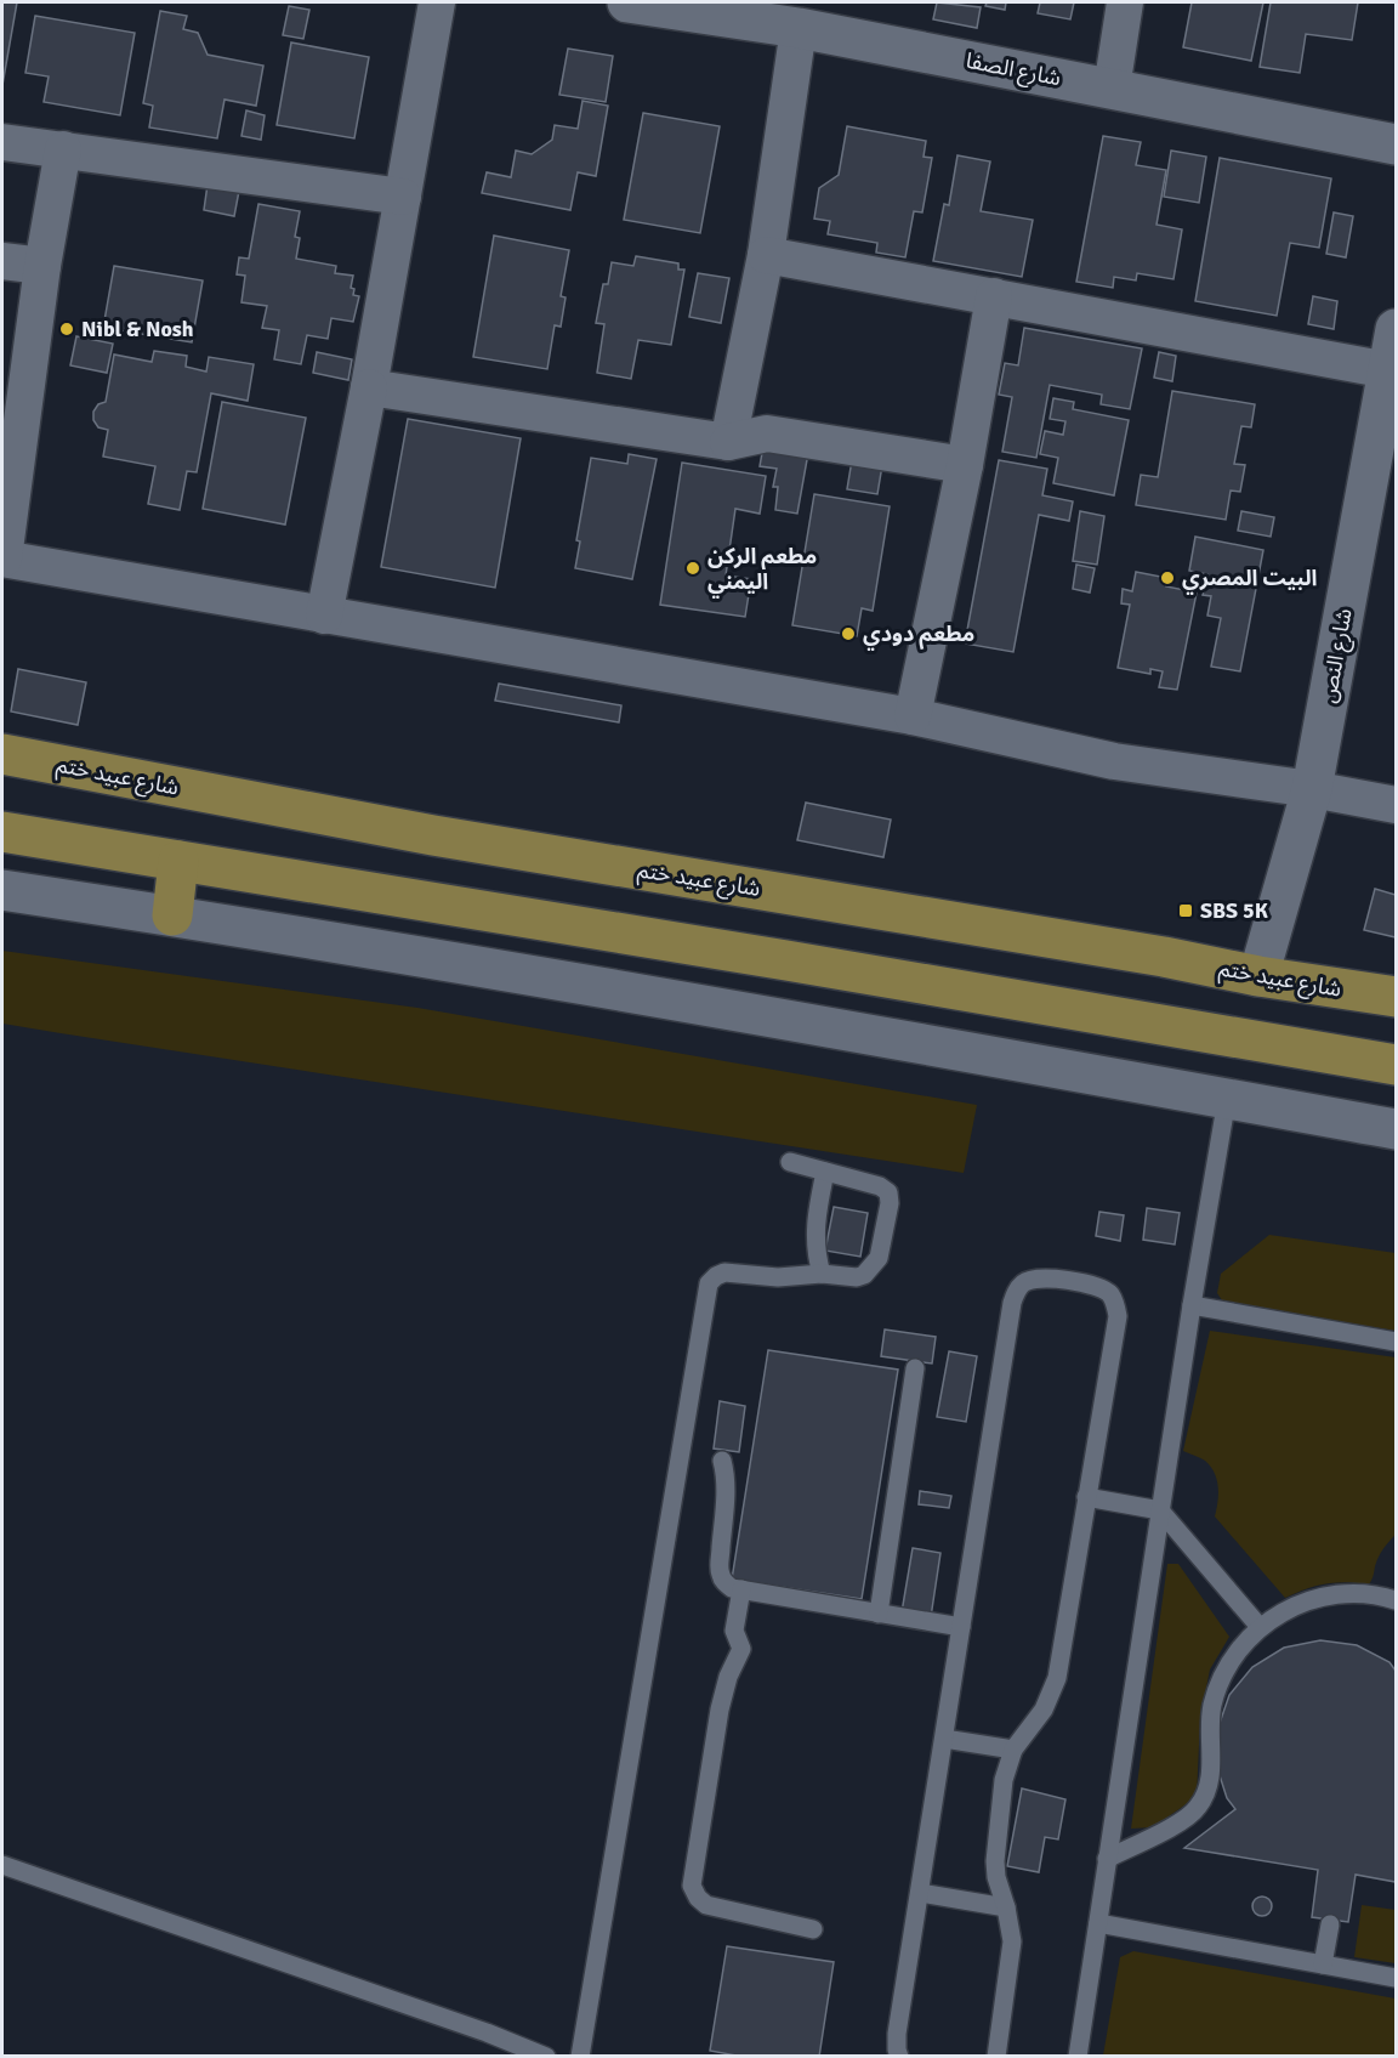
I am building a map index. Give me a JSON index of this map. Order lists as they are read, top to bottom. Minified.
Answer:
{"streets":{"main road":["شارع عبيد ختم"],"street":["شارع الصفا","شارع النص"]},"crossings":[["شارع النص","شارع عبيد ختم"]],"places":{"other":["Nibl & Nosh","مطعم الركن اليمني","البيت المصري","مطعم دودي"],"transit":["SBS 5K"]}}
